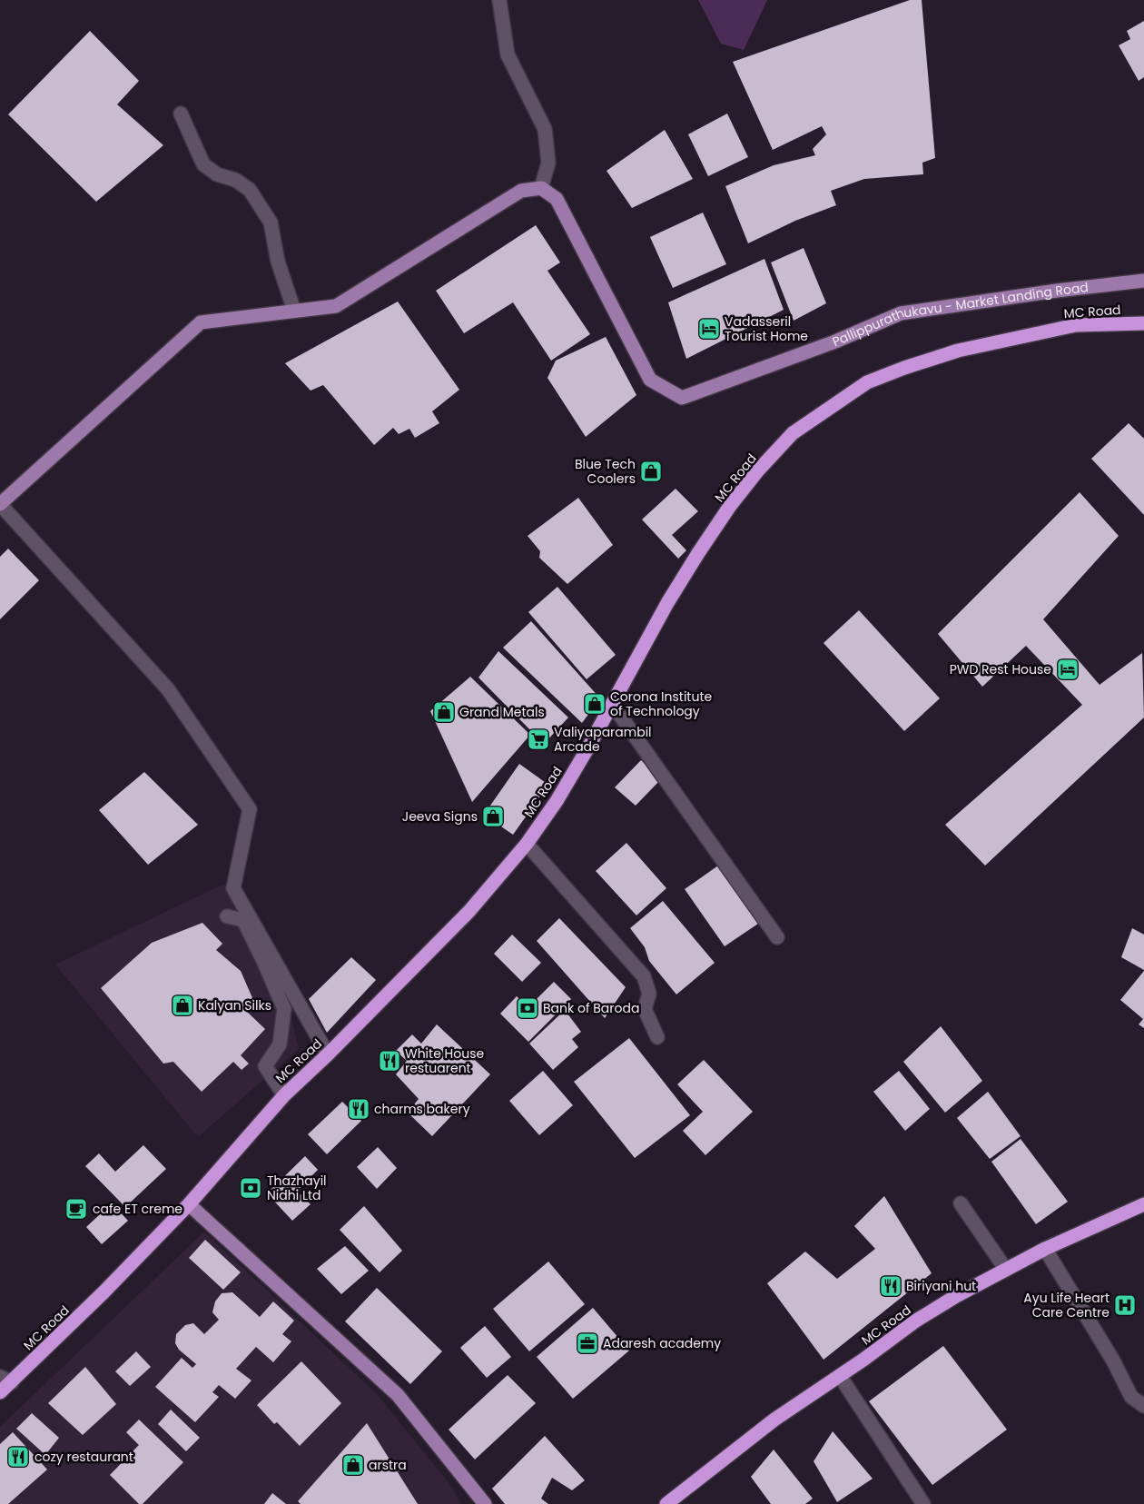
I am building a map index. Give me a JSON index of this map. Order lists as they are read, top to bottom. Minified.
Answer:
{"streets":{"highway":["MC Road"],"main road":["Pallippurathukavu - Market Landing Road"]},"places":{"hotel":["Vadasseril Tourist Home","PWD Rest House"],"shop":["Blue Tech Coolers","Corona Institute of Technology","Grand Metals","Jeeva Signs","Kalyan Silks","arstra"],"supermarket":["Valiyaparambil Arcade"],"bank":["Bank of Baroda","Thazhayil Nidhi Ltd"],"restaurant":["White House restuarent","charms bakery","Biriyani hut","cozy restaurant"],"cafe":["cafe ET creme"],"hospital":["Ayu Life Heart Care Centre"],"office":["Adaresh academy"]}}
